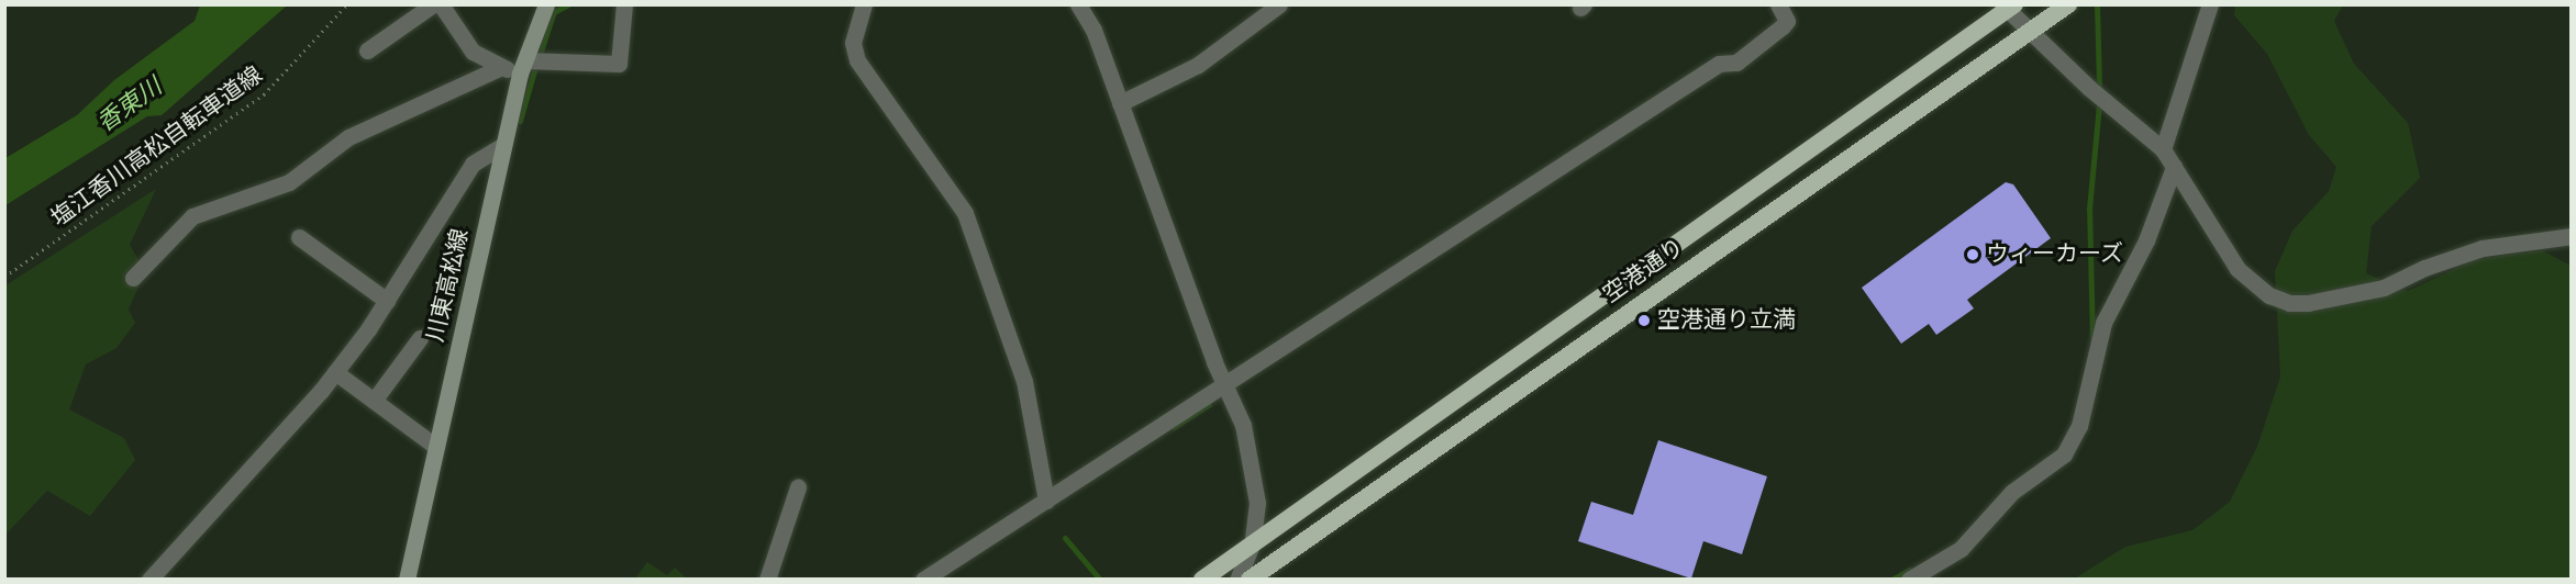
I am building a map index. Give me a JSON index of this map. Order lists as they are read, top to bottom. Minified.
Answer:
{"streets":{"highway":["空港通り"],"main road":["川東高松線"],"path":["塩江香川高松自転車道線"]},"water":["香東川"],"places":["ウィーカーズ","空港通り立満"]}
